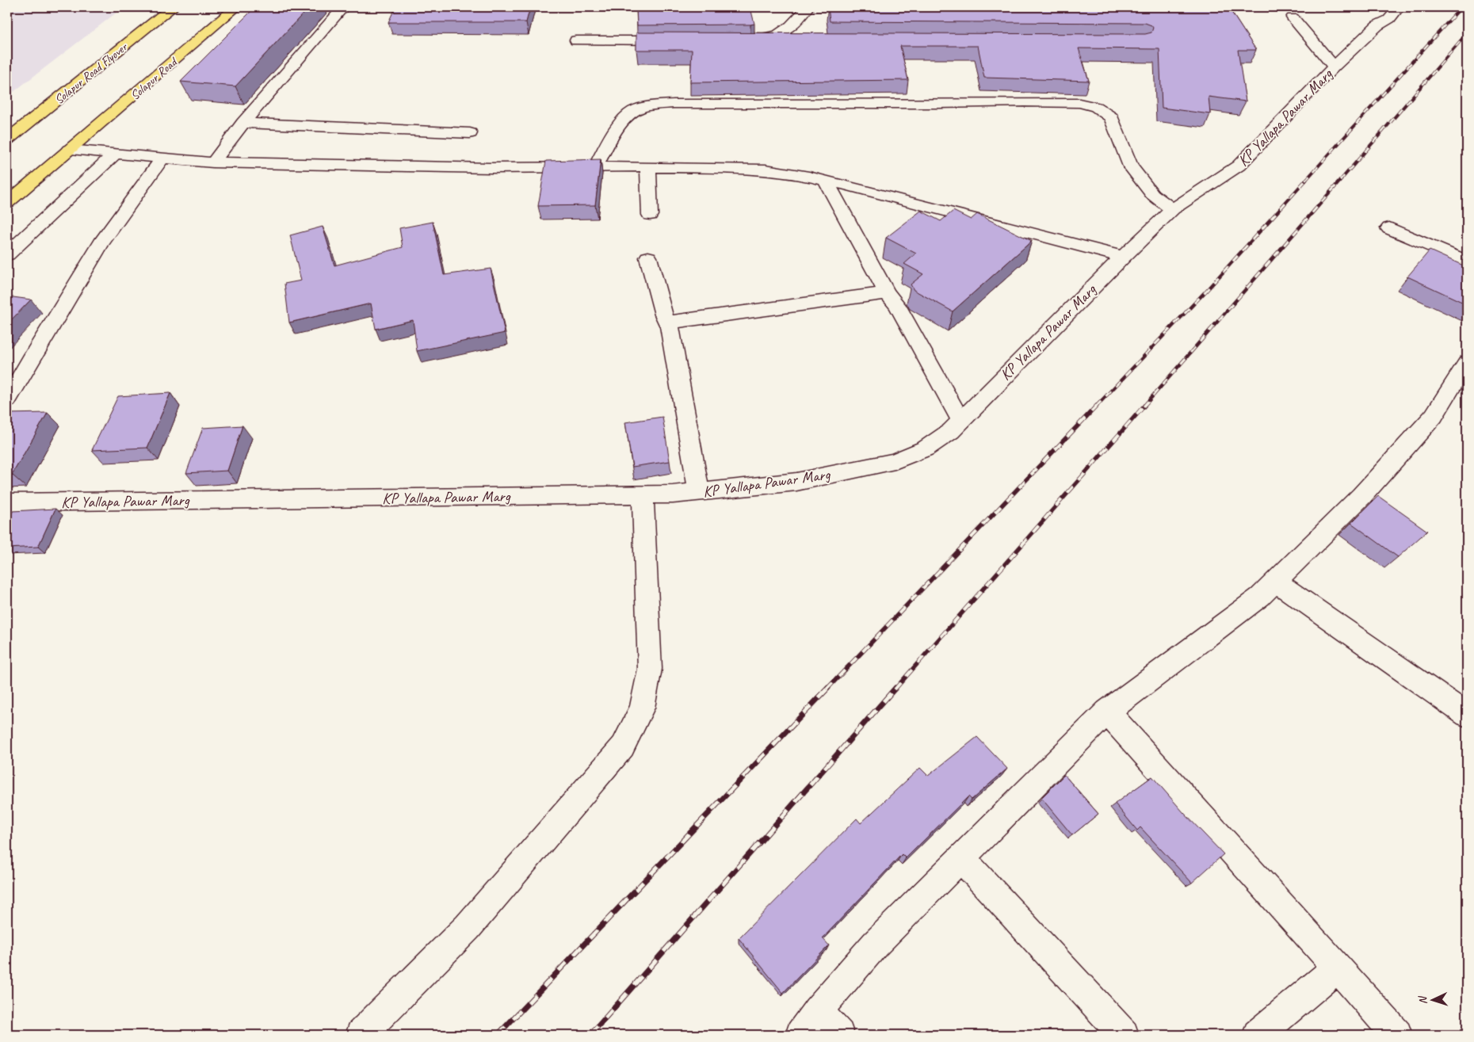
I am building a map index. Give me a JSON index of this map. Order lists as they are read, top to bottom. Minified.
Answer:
{"streets":{"highway":["Solapur Road Flyover","Solapur Road"],"street":["KP Yallapa Pawar Marg"]},"north":"left"}
